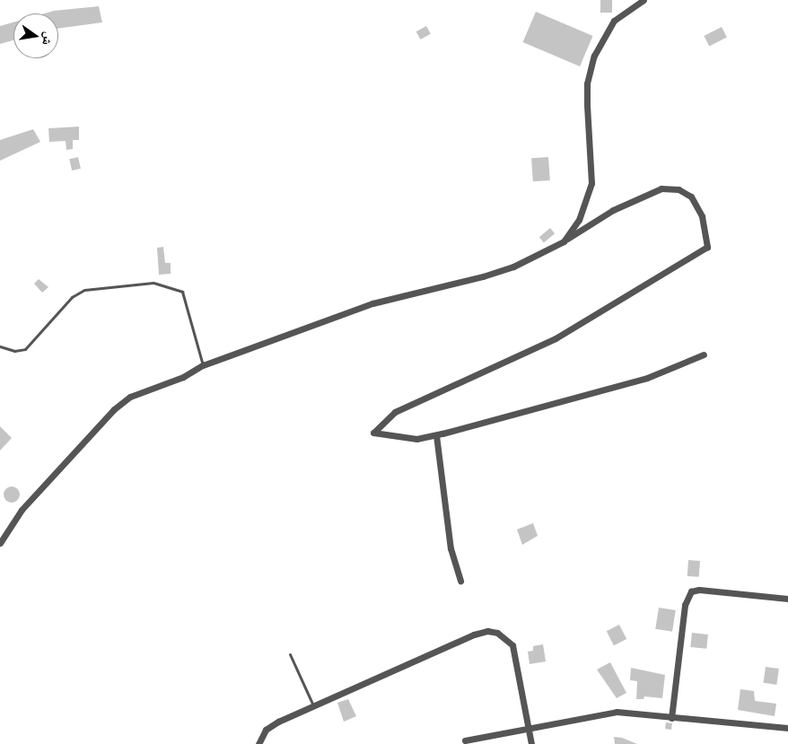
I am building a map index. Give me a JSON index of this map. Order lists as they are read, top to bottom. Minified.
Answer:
{"north":"right"}
